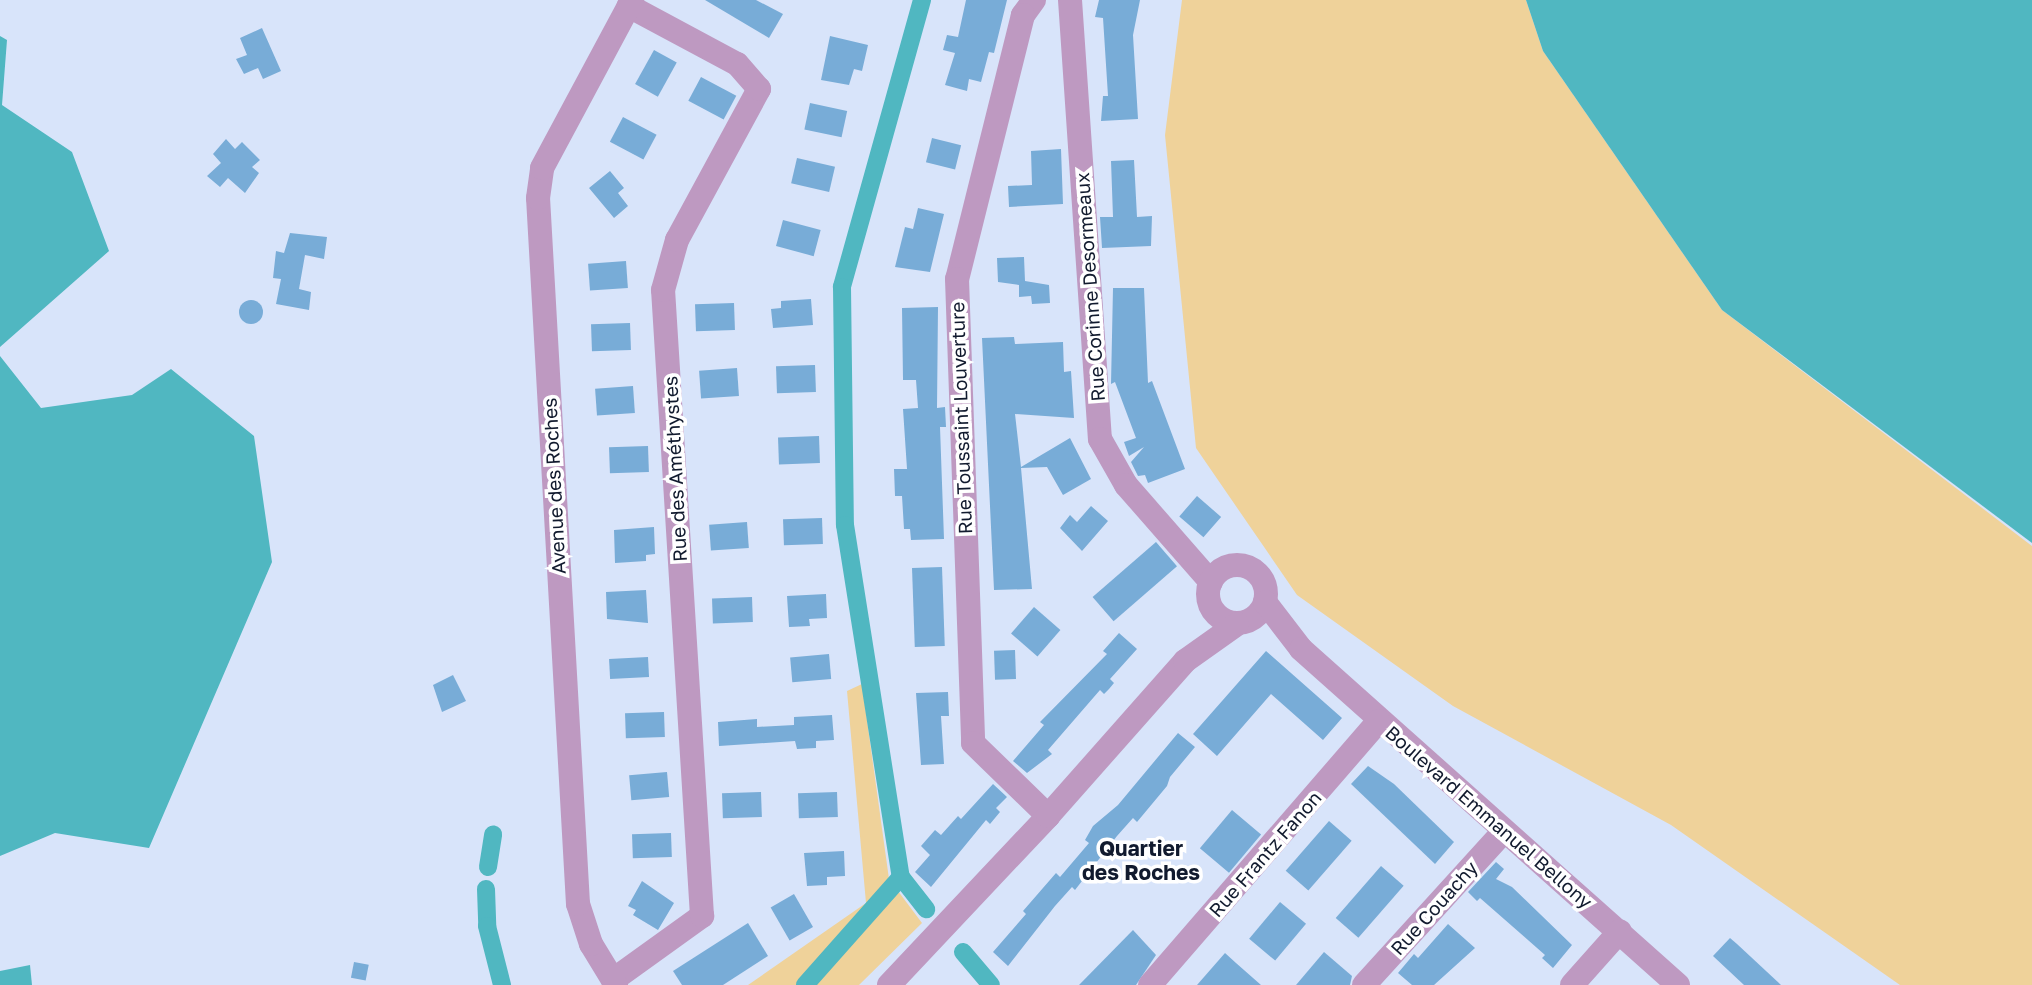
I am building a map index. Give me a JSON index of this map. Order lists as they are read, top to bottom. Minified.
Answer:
{"streets":{"street":["Rue Corinne Desormeaux","Rue Toussaint Louverture","Rue des Améthystes","Avenue des Roches","Boulevard Emmanuel Bellony","Rue Frantz Fanon","Rue Couachy"]},"crossings":[["Rue Corinne Desormeaux","Boulevard Emmanuel Bellony"],["Rue des Améthystes","Avenue des Roches"],["Boulevard Emmanuel Bellony","Rue Frantz Fanon"],["Boulevard Emmanuel Bellony","Rue Couachy"]],"districts":["Quartier des Roches"]}
